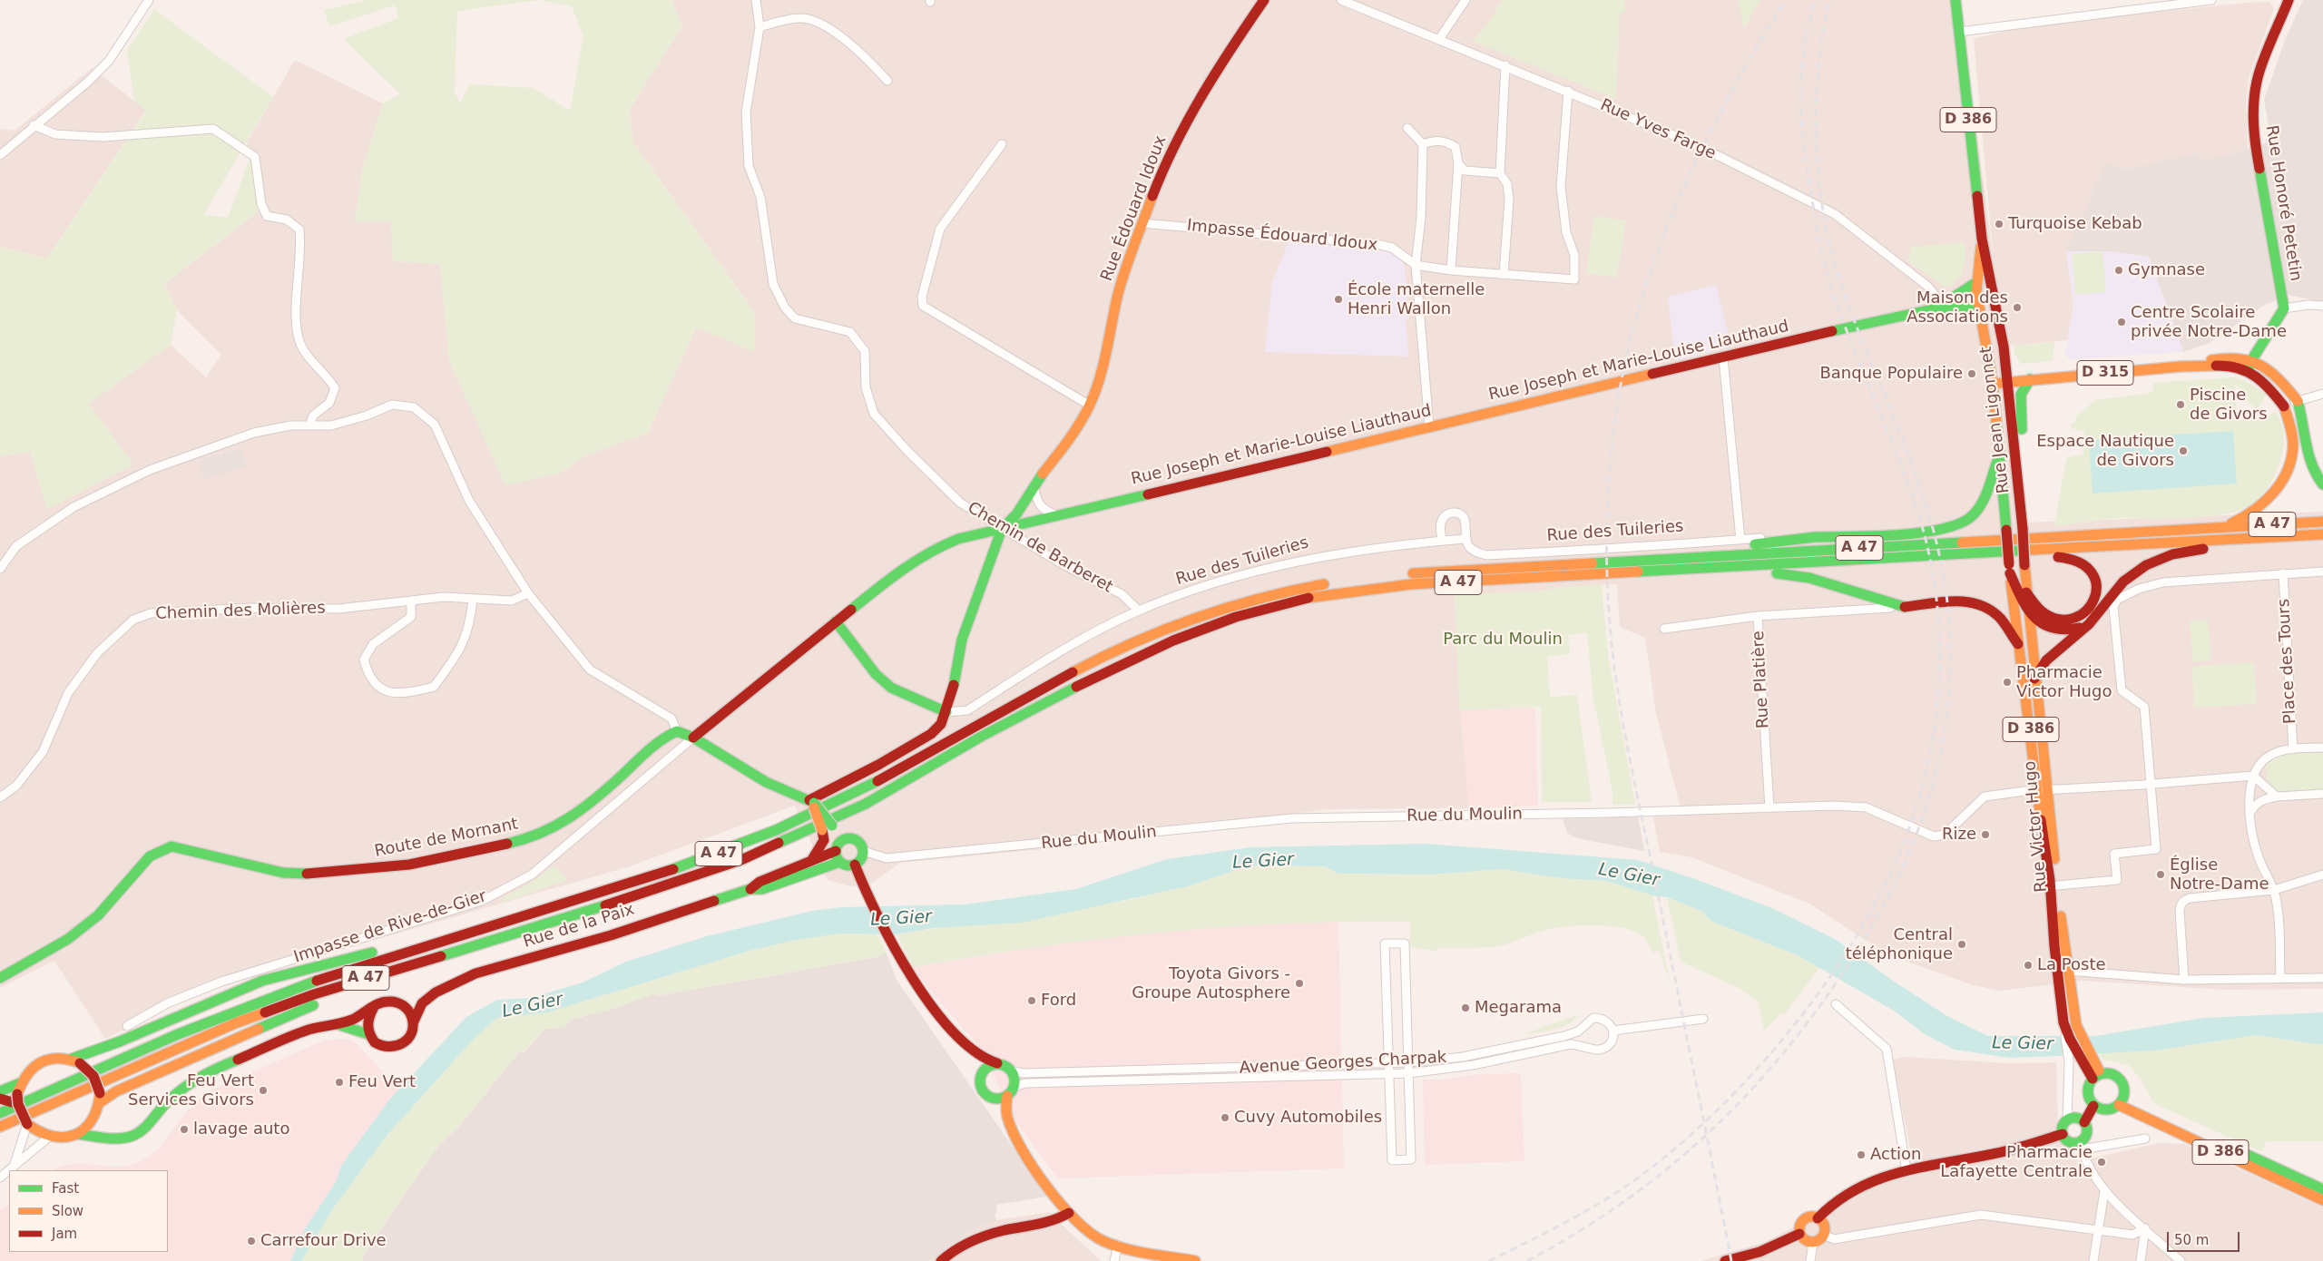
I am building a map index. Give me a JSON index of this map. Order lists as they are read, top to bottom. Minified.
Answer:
{"streets":{"main road":["D 386","Rue Honoré Petetin","Rue Édouard Idoux","Rue Joseph et Marie-Louise Liauthaud","D 315","Rue Jean Ligonnet","A 47","Rue Victor Hugo","Route de Mornant","Rue de la Paix"],"street":["Rue Yves Farge","Impasse Édouard Idoux","Rue des Tuileries","Chemin de Barberet","Chemin des Molières","Place des Tours","Rue Platière","Rue du Moulin","Impasse de Rive-de-Gier","Avenue Georges Charpak"]},"crossings":[["D 386","Rue Victor Hugo"],["Rue Yves Farge","Rue Joseph et Marie-Louise Liauthaud"],["Rue Édouard Idoux","Impasse Édouard Idoux"],["Rue Édouard Idoux","Rue Joseph et Marie-Louise Liauthaud"],["Rue Édouard Idoux","Chemin de Barberet"],["Rue Joseph et Marie-Louise Liauthaud","Rue Jean Ligonnet"],["Rue Joseph et Marie-Louise Liauthaud","Chemin de Barberet"],["Rue Joseph et Marie-Louise Liauthaud","Impasse de Rive-de-Gier"],["D 315","Rue Jean Ligonnet"],["Rue Jean Ligonnet","Rue Victor Hugo"],["Rue des Tuileries","Chemin de Barberet"],["Rue Platière","Rue du Moulin"],["Rue du Moulin","Rue Victor Hugo"],["Rue du Moulin","Rue de la Paix"]],"water":["Le Gier"],"parks":["Parc du Moulin"],"places":["Turquoise Kebab","Gymnase","École maternelle Henri Wallon","Maison des Associations","Centre Scolaire privée Notre-Dame","Banque Populaire","Piscine de Givors","Espace Nautique de Givors","Pharmacie Victor Hugo","Rize","Église Notre-Dame","Central téléphonique","La Poste","Toyota Givors - Groupe Autosphere","Ford","Megarama","Feu Vert","Feu Vert Services Givors","Cuvy Automobiles","lavage auto","Action","Pharmacie Lafayette Centrale","Carrefour Drive"],"legend":["Fast","Slow","Jam"],"scale_bar":"50 m"}
